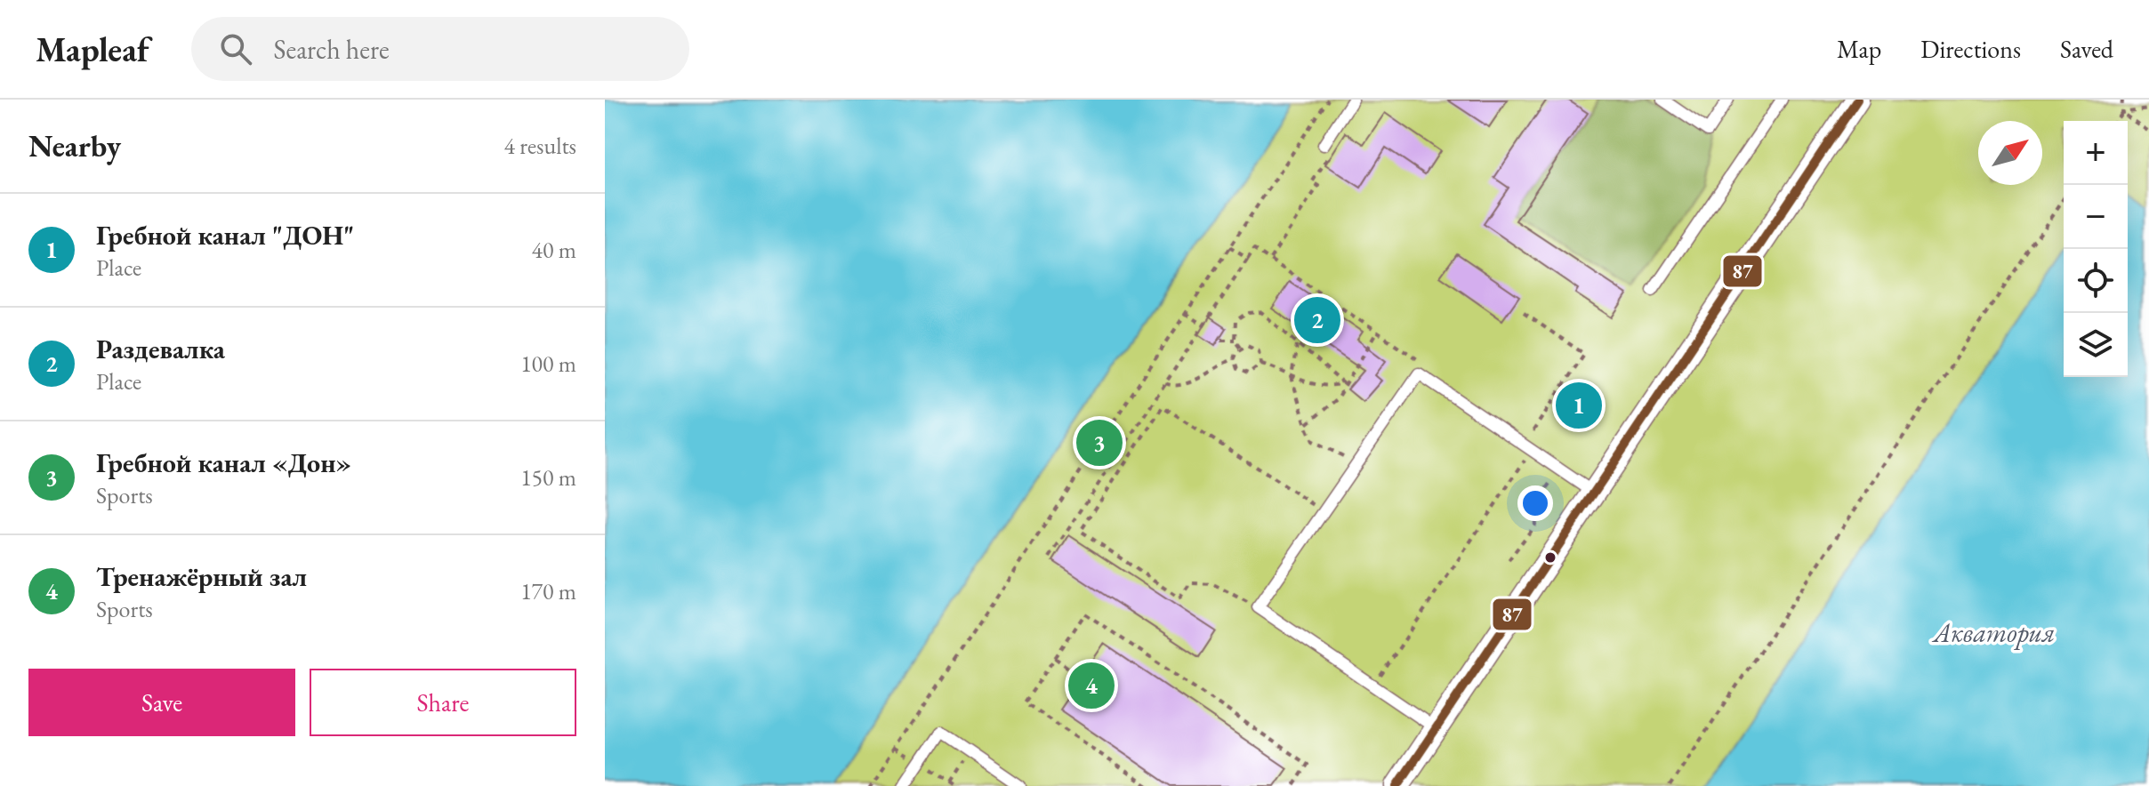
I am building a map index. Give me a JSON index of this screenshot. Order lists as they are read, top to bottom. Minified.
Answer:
{"water":["Акватория"],"lines":["transit line 87"],"north":"top right","page":{"header":"Mapleaf","search":"Search here","nav":["Map","Directions","Saved"],"heading":["Nearby","4 results"],"map_buttons":["+","−"],"list":[{"mark":"1","name":"Гребной канал \"ДОН\"","note":"Place","value":"40 m"},{"mark":"2","name":"Раздевалка","note":"Place","value":"100 m"},{"mark":"3","name":"Гребной канал «Дон»","note":"Sports","value":"150 m"},{"mark":"4","name":"Тренажёрный зал","note":"Sports","value":"170 m"}],"pins":["2","1","3","4"],"buttons":["Save","Share"]}}
